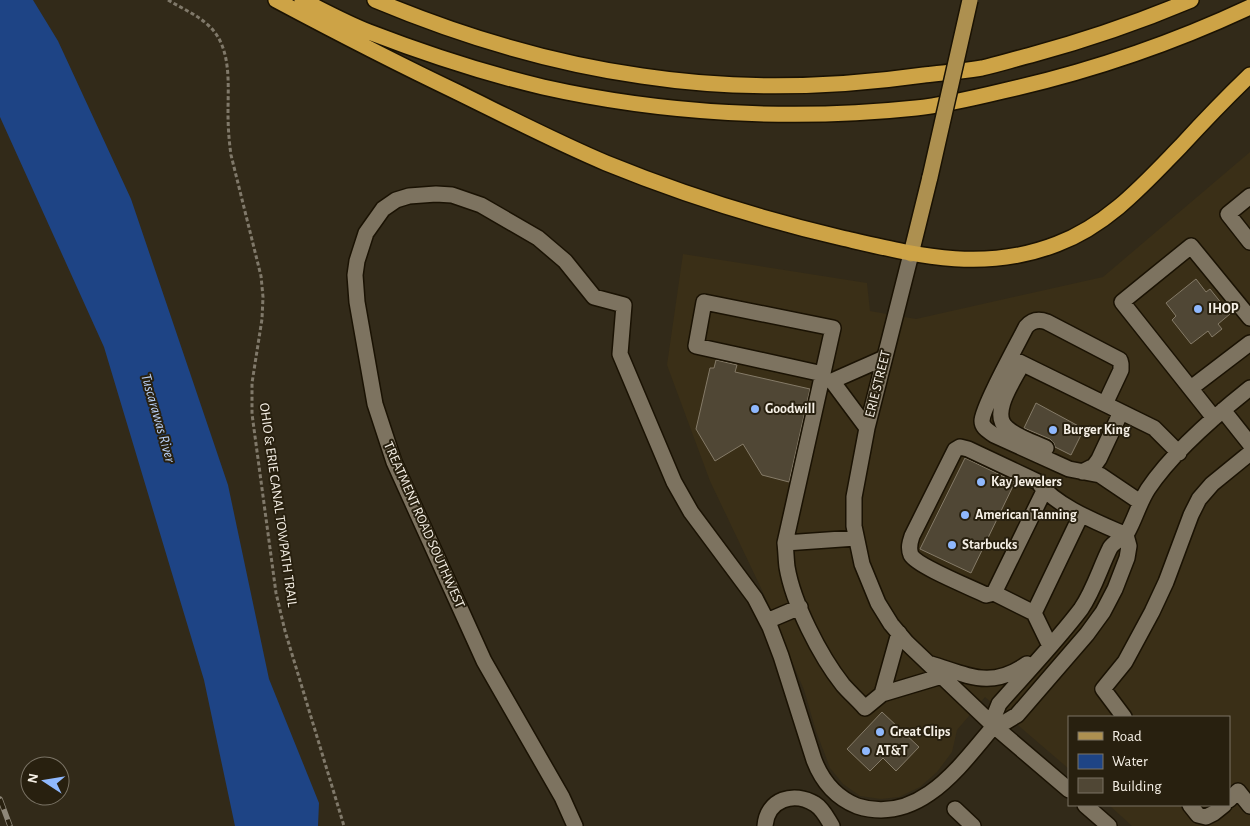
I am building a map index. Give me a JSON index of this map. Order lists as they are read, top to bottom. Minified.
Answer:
{"streets":{"main road":["ERIE STREET"],"street":["TREATMENT ROAD SOUTHWEST"],"path":["OHIO & ERIE CANAL TOWPATH TRAIL"]},"crossings":[["ERIE STREET","TREATMENT ROAD SOUTHWEST"]],"water":["Tuscarawas River"],"places":["IHOP","Goodwill","Burger King","Kay Jewelers","American Tanning","Starbucks","Great Clips","AT&T"],"legend":["Road","Water","Building"],"north":"left"}
